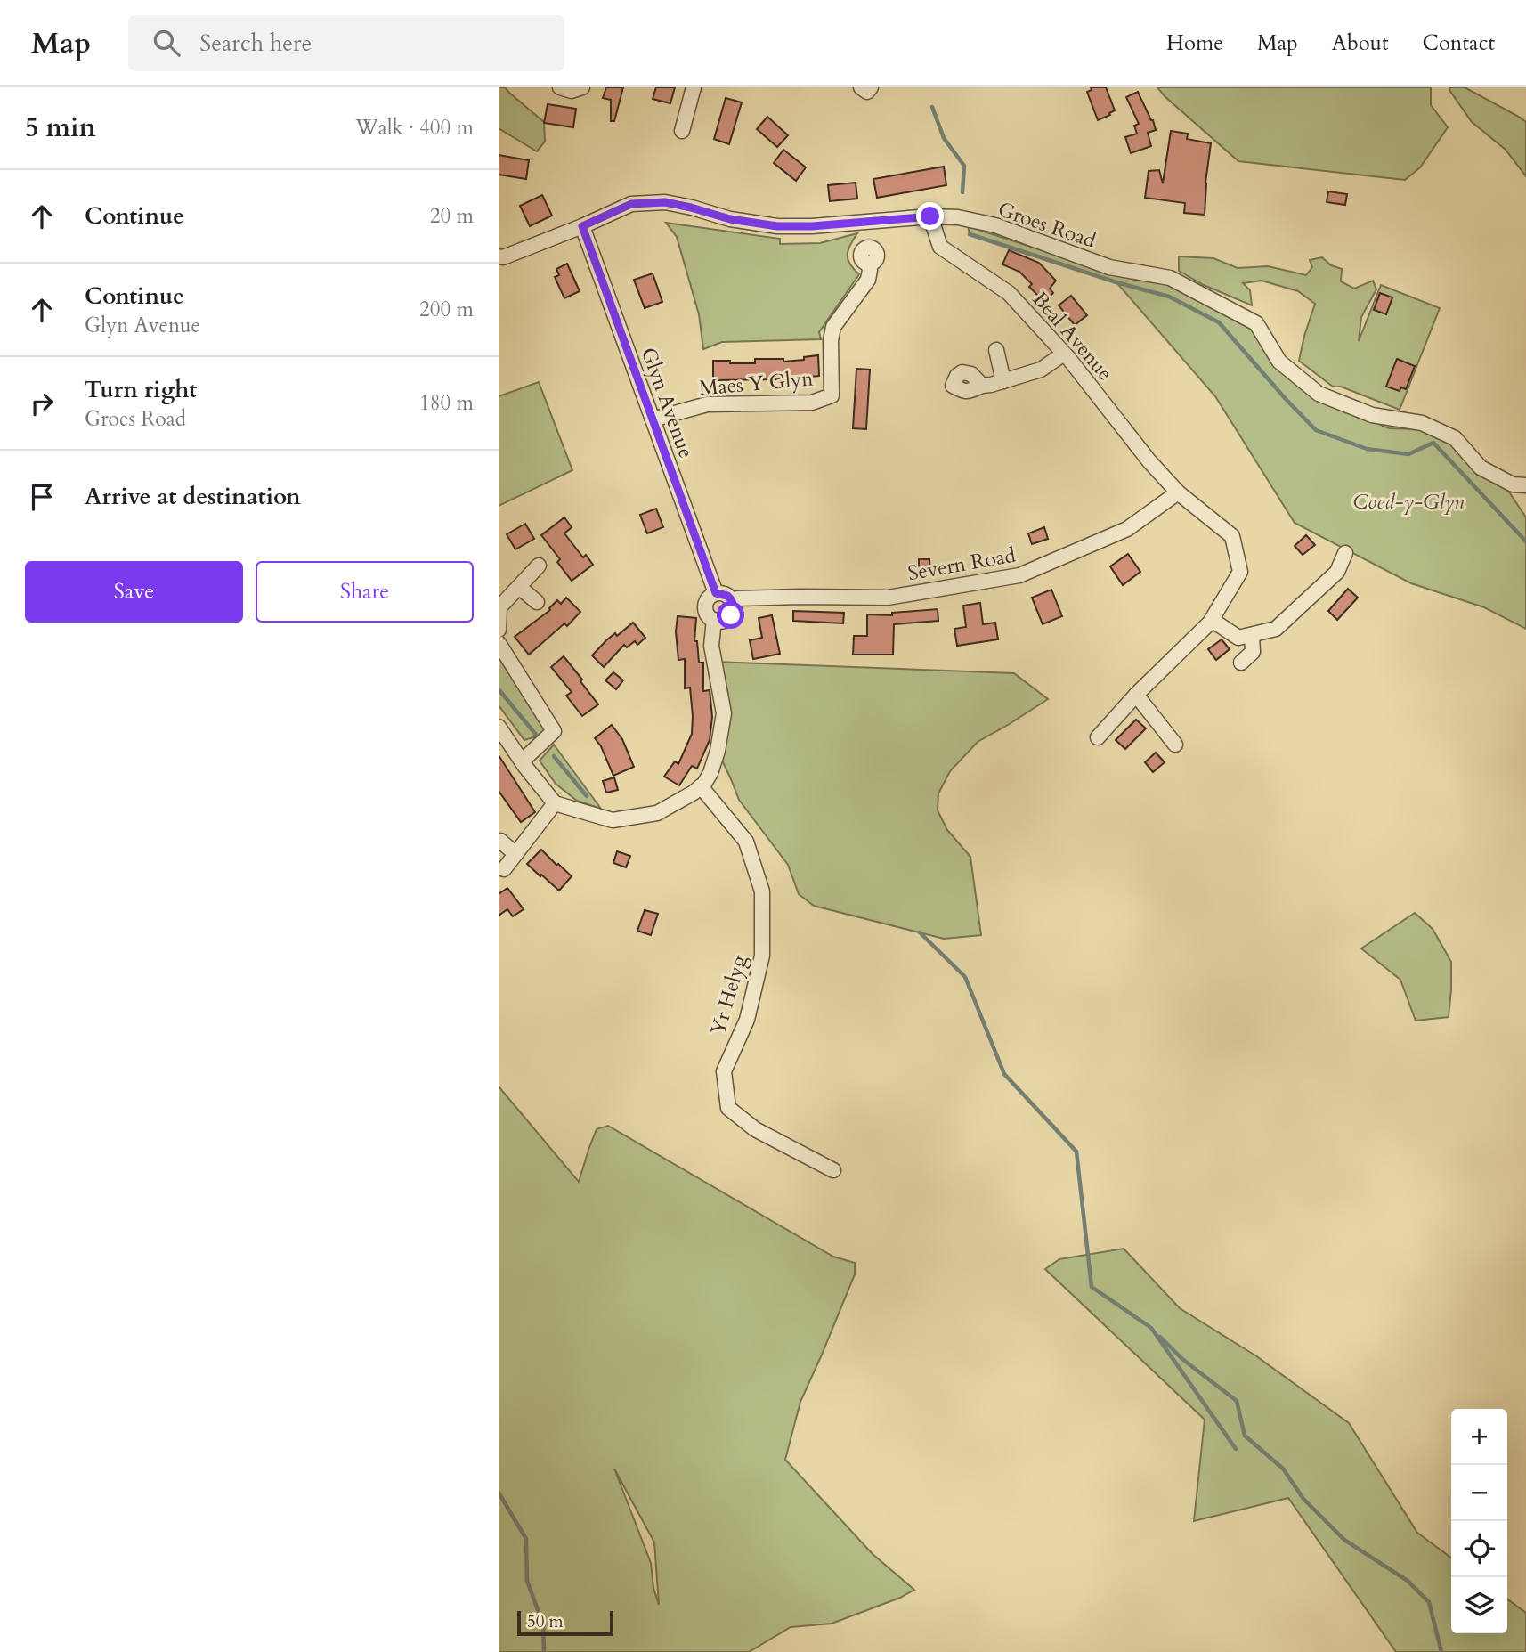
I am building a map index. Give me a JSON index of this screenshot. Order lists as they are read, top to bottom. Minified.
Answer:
{"streets":{"street":["Groes Road","Beal Avenue","Maes Y Glyn","Glyn Avenue","Severn Road","Yr Helyg"]},"crossings":[["Groes Road","Beal Avenue"],["Groes Road","Glyn Avenue"],["Beal Avenue","Severn Road"],["Maes Y Glyn","Glyn Avenue"],["Glyn Avenue","Severn Road"]],"parks":["Coed-y-Glyn"],"scale_bar":"50 m","page":{"header":"Map","search":"Search here","nav":["Home","Map","About","Contact"],"heading":["5 min","Walk · 400 m"],"list":[["Continue","20 m"],["Continue","Glyn Avenue","200 m"],["Turn right","Groes Road","180 m"],"Arrive at destination"],"buttons":["Save","Share"],"map_buttons":["+","−"],"scale":"50 m"}}
